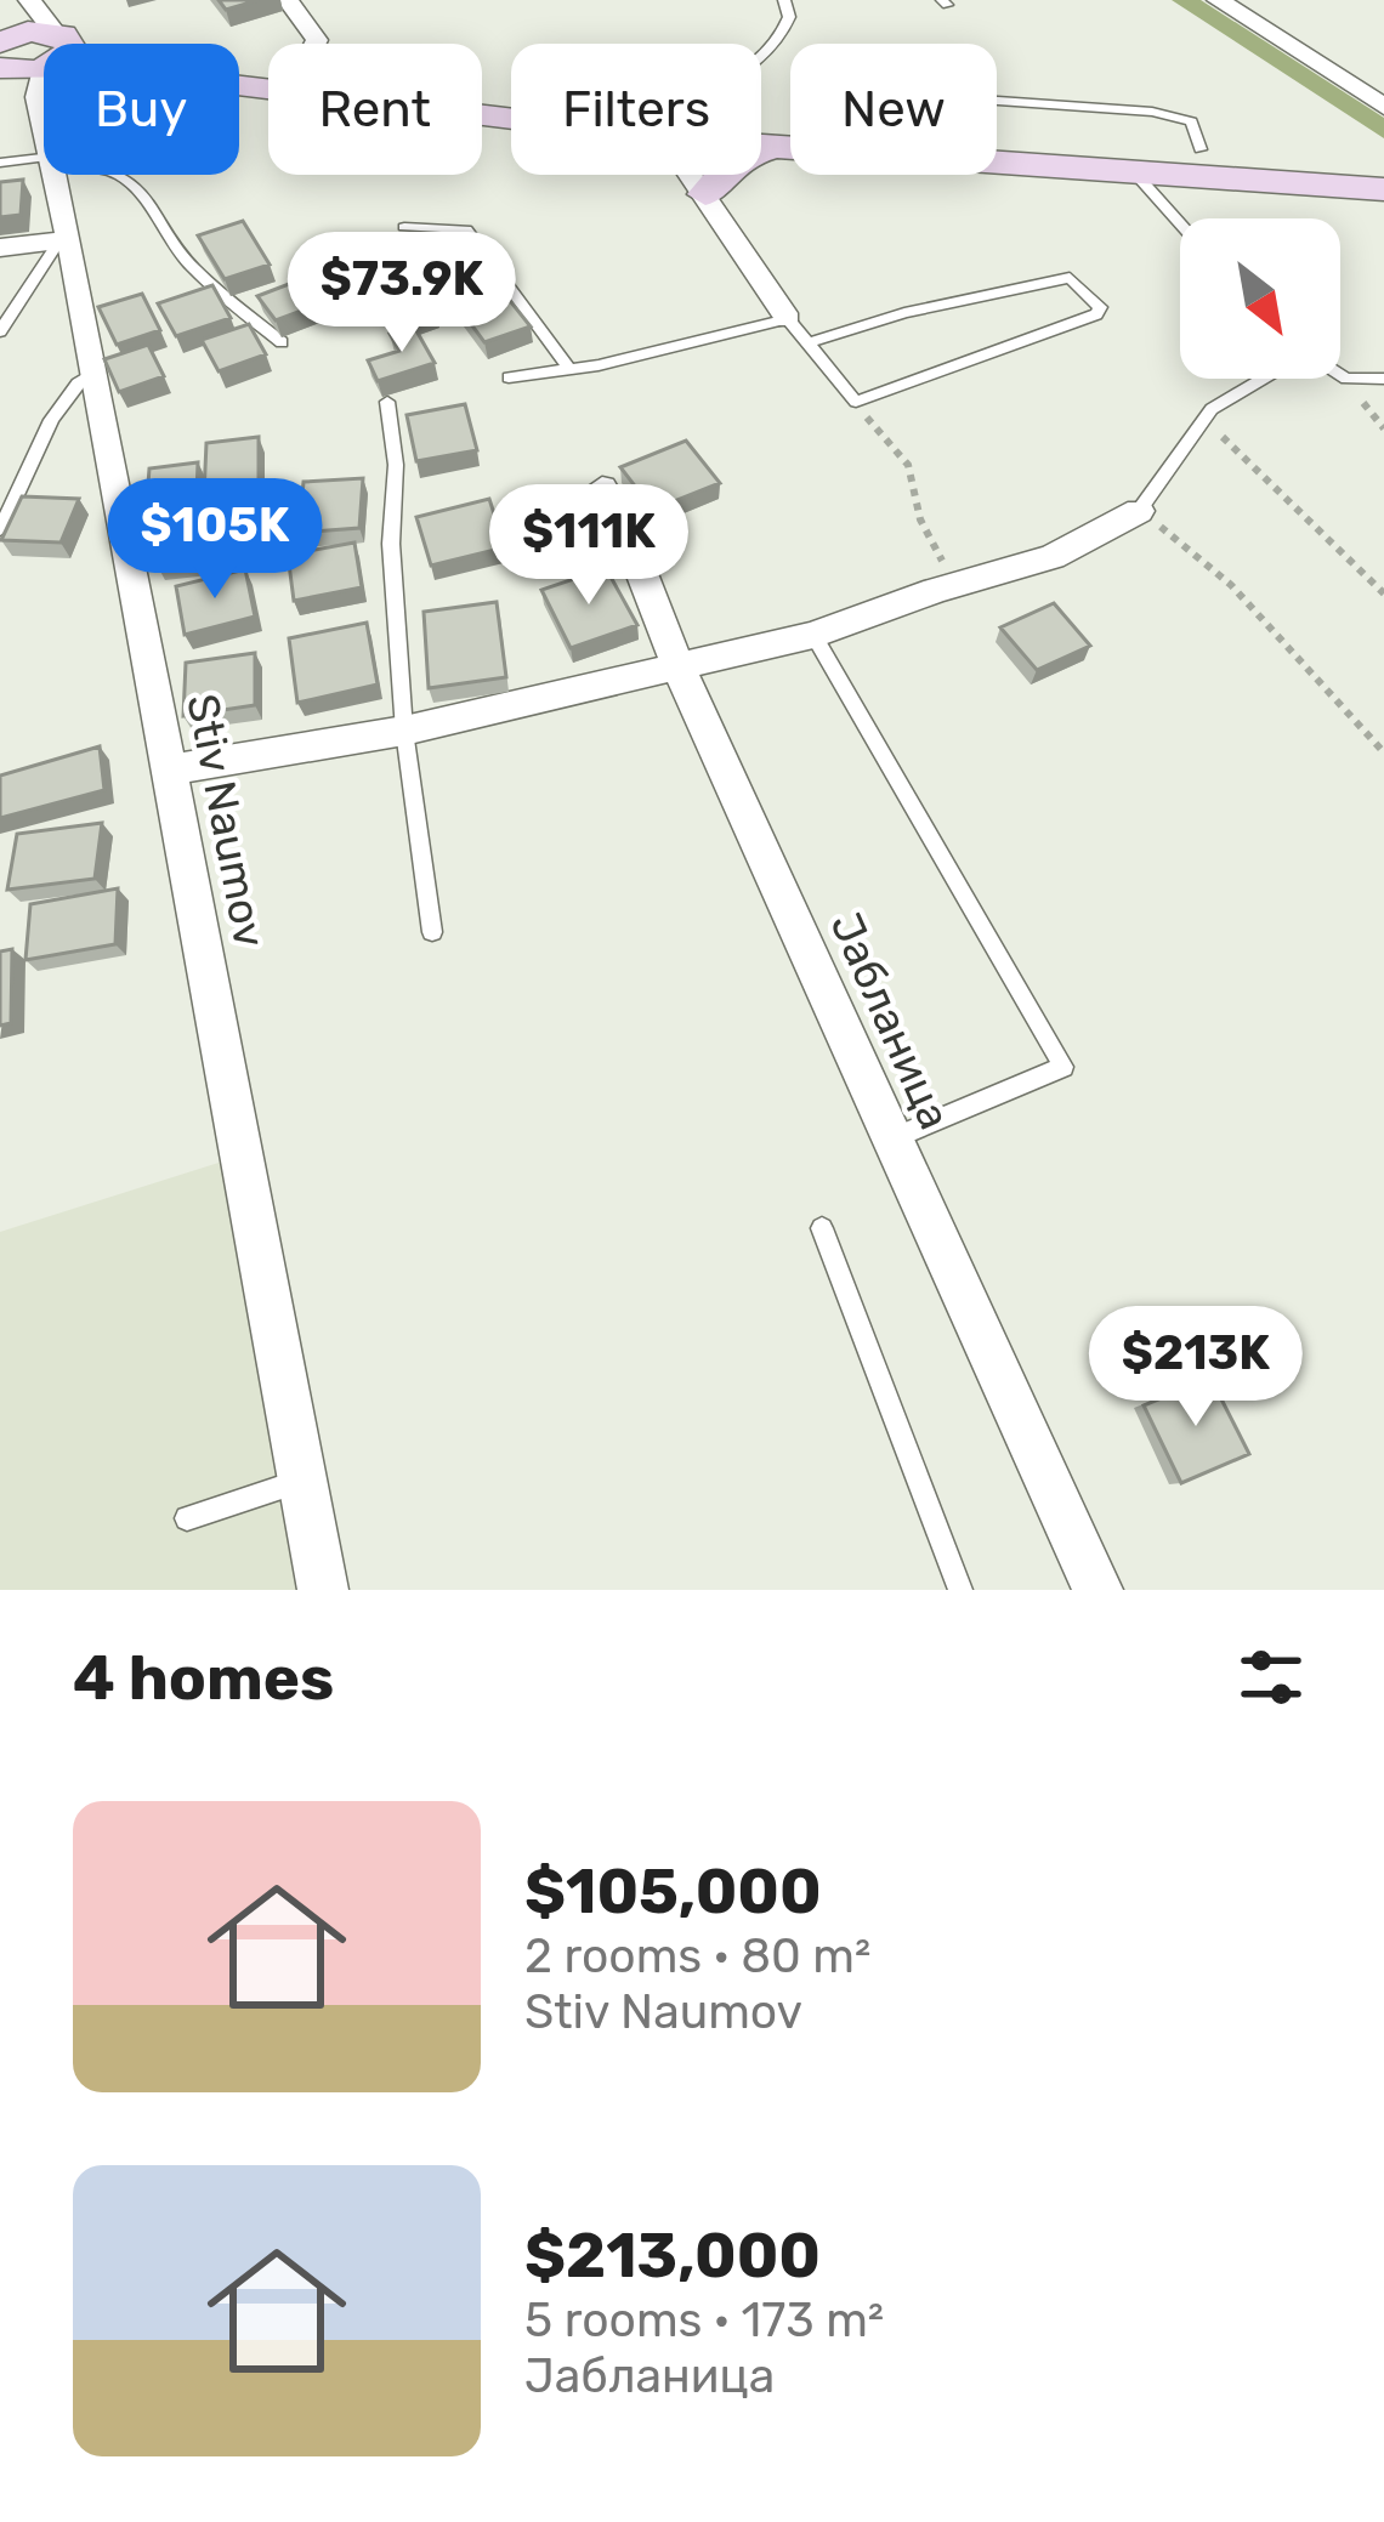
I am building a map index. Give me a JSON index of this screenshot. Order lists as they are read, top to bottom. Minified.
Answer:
{"streets":{"street":["Stiv Naumov","Јабланица"]},"north":"bottom right","page":{"chip":["Buy","Rent","Filters","New"],"price":["$73.9K","$105K","$111K","$213K"],"heading":"4 homes","list":[{"name":"$105,000","note":"2 rooms · 80 m² · Stiv Naumov"},{"name":"$213,000","note":"5 rooms · 173 m² · Јабланица"}]}}
